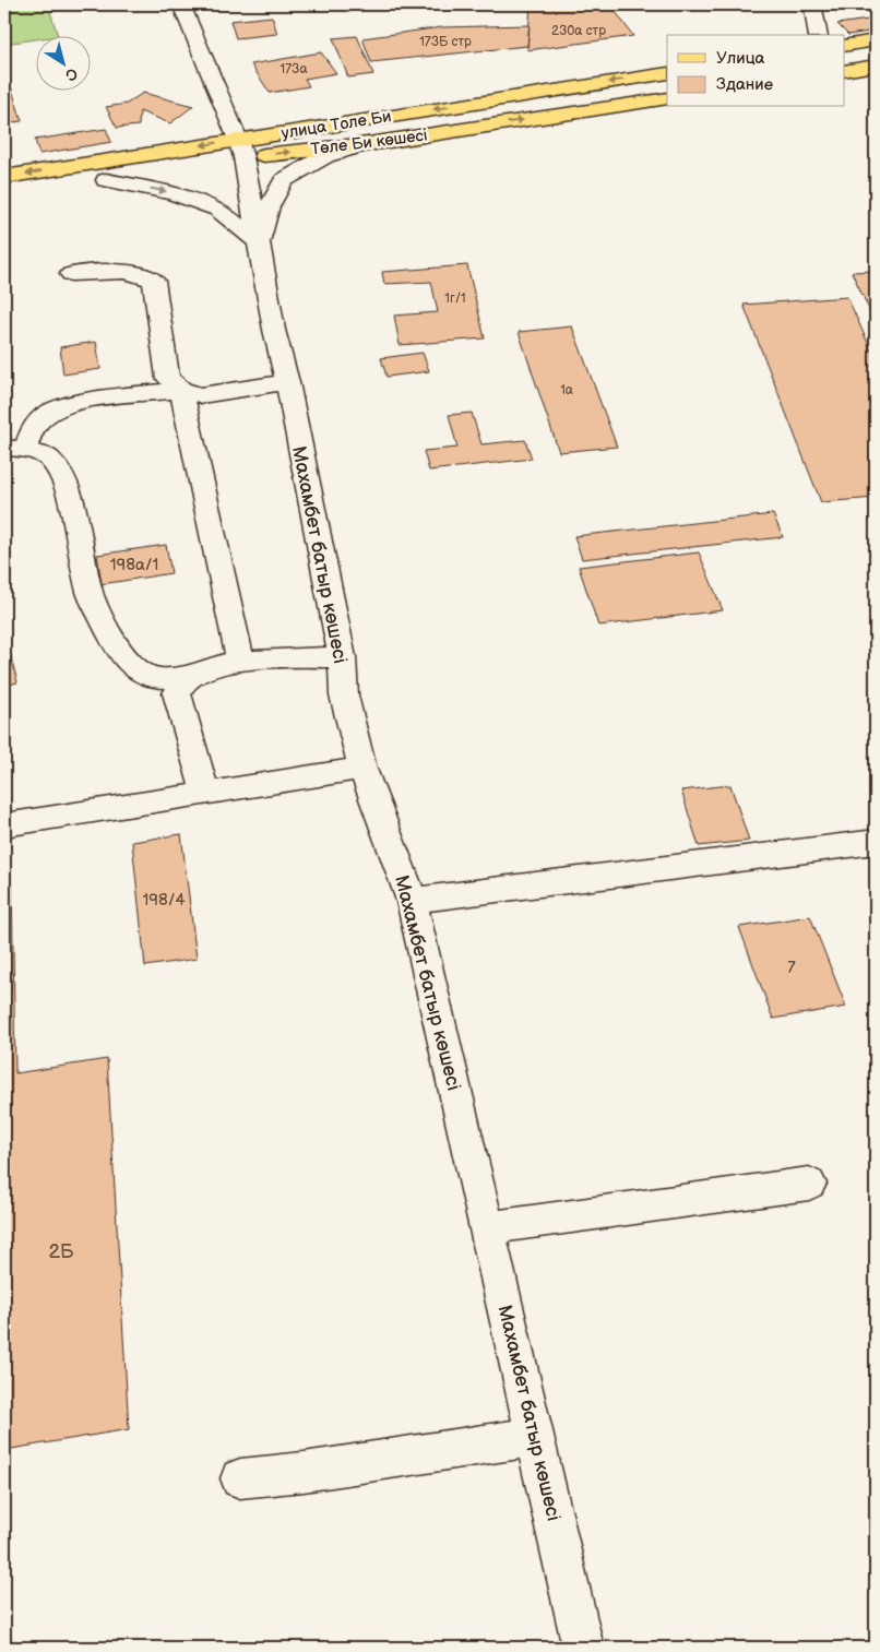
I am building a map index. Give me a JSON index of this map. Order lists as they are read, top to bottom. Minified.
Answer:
{"streets":{"main road":["улица Толе Би","Төле Би көшесі"],"street":["Махамбет батыр көшесі"]},"crossings":[["улица Толе Би","Төле Би көшесі"],["улица Толе Би","Махамбет батыр көшесі"],["Төле Би көшесі","Махамбет батыр көшесі"]],"one_way":["улица Толе Би","Төле Би көшесі"],"house_numbers":["230а стр","173Б стр","173а","1г/1","1а","198а/1","198/4","7","2Б"],"legend":["Улица","Здание"],"north":"bottom right"}
